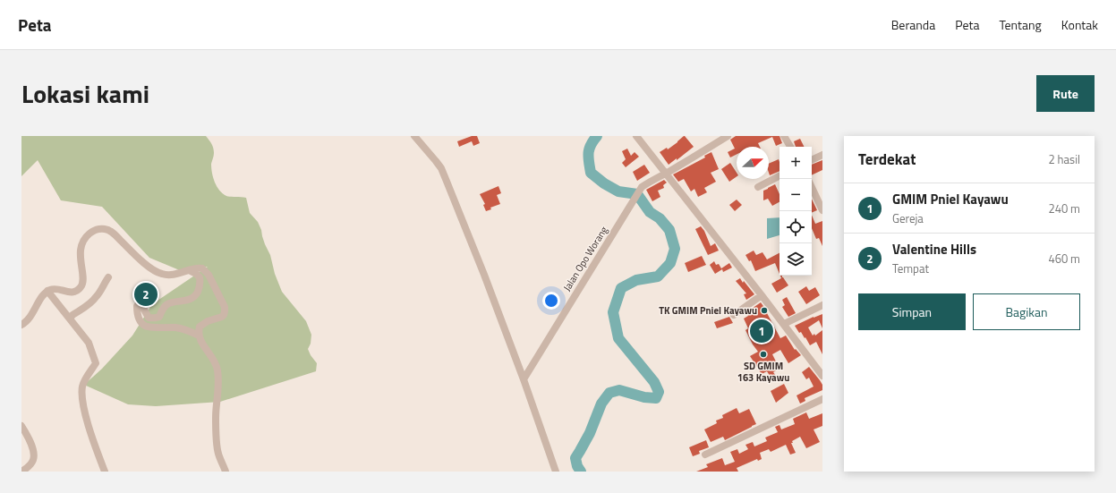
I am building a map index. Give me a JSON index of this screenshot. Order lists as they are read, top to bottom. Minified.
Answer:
{"streets":{"street":["Jalan Opo Worang"]},"places":["TK GMIM Pniel Kayawu","SD GMIM 163 Kayawu"],"north":"right","page":{"header":"Peta","nav":["Beranda","Peta","Tentang","Kontak"],"title":"Lokasi kami","buttons":["Rute",["Simpan","Bagikan"]],"heading":["Terdekat","2 hasil"],"map_buttons":["+","−"],"list":[{"mark":"1","name":"GMIM Pniel Kayawu","note":"Gereja","value":"240 m"},{"mark":"2","name":"Valentine Hills","note":"Tempat","value":"460 m"}],"pins":["2","1"]}}
